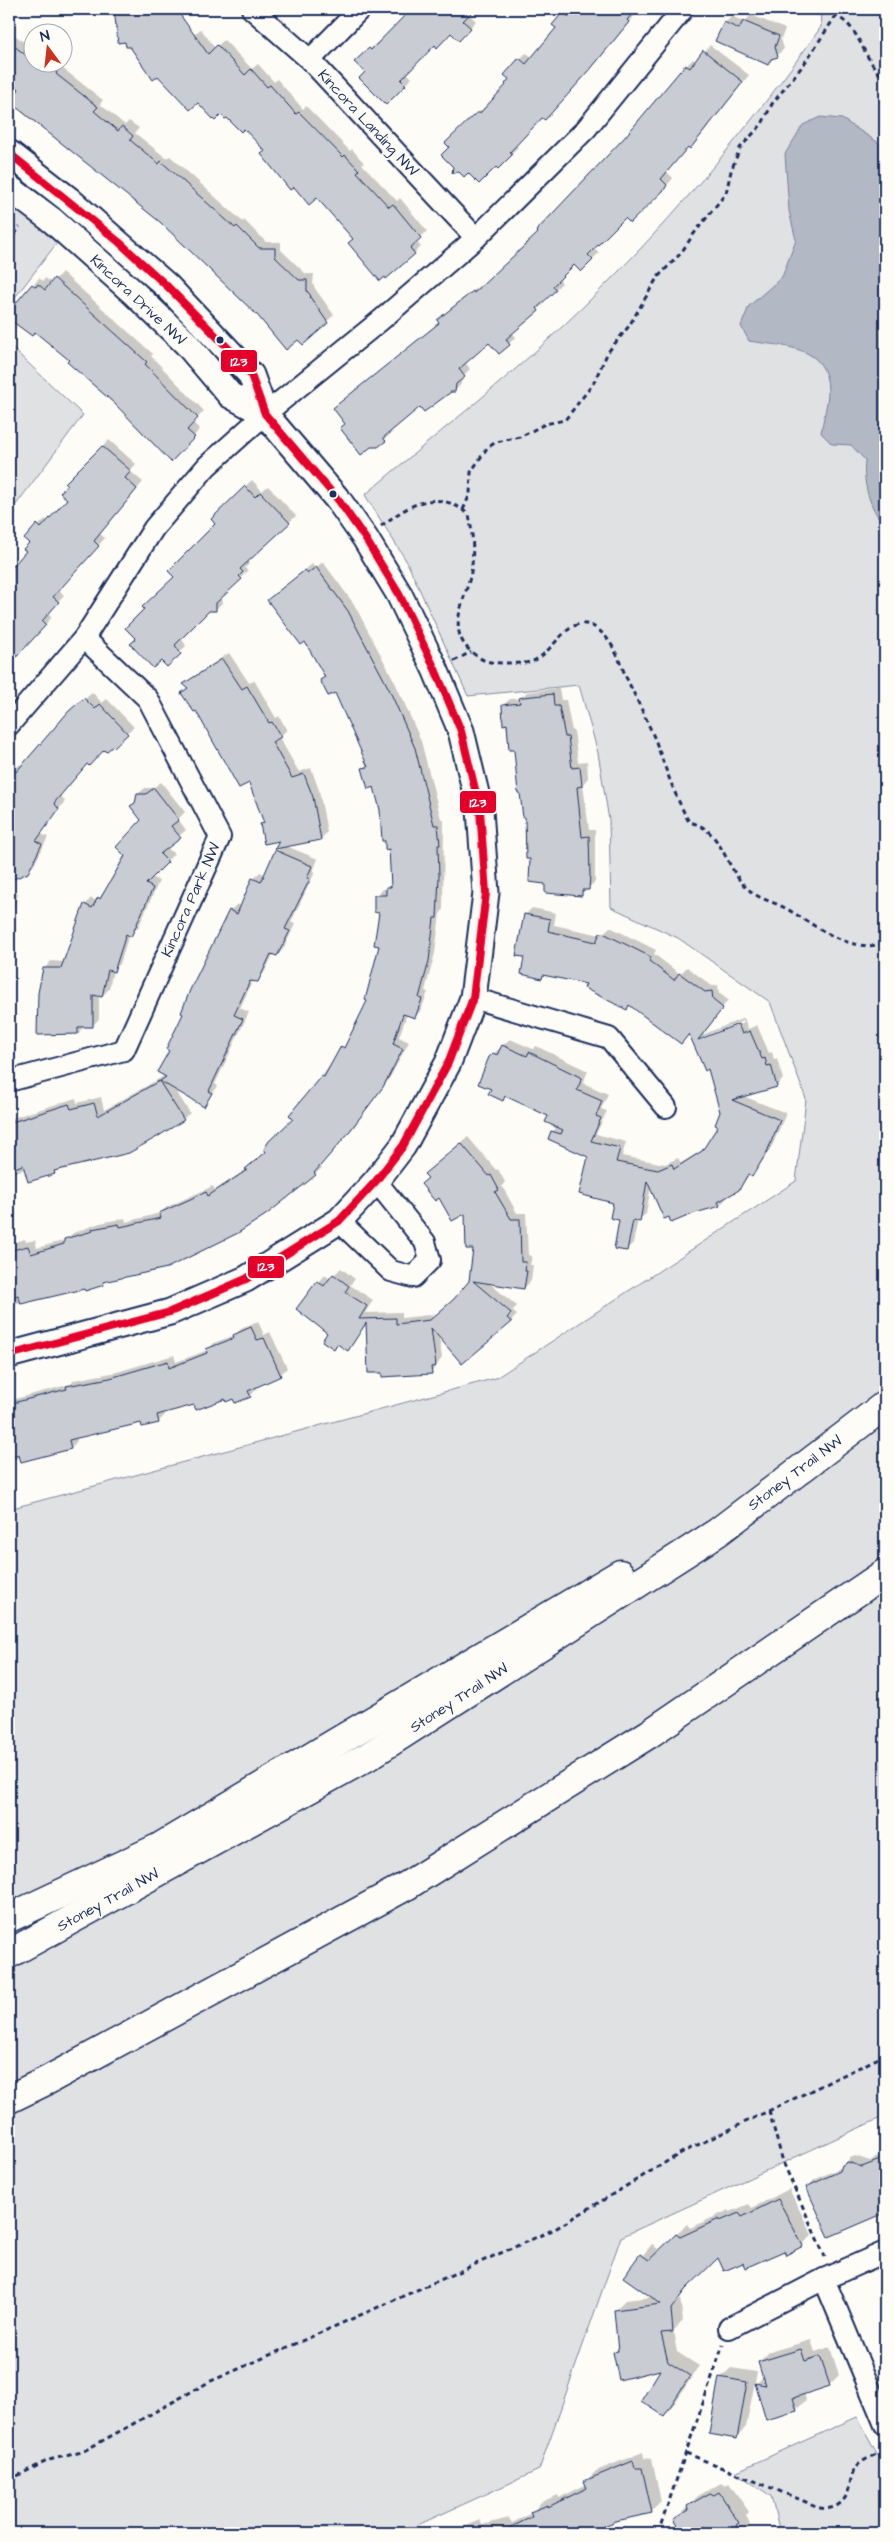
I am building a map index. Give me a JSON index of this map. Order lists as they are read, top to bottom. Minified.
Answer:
{"streets":{"highway":["Stoney Trail NW"],"street":["Kincora Landing NW","Kincora Drive NW","Kincora Park NW"]},"lines":["transit line 123"],"north":"top"}
